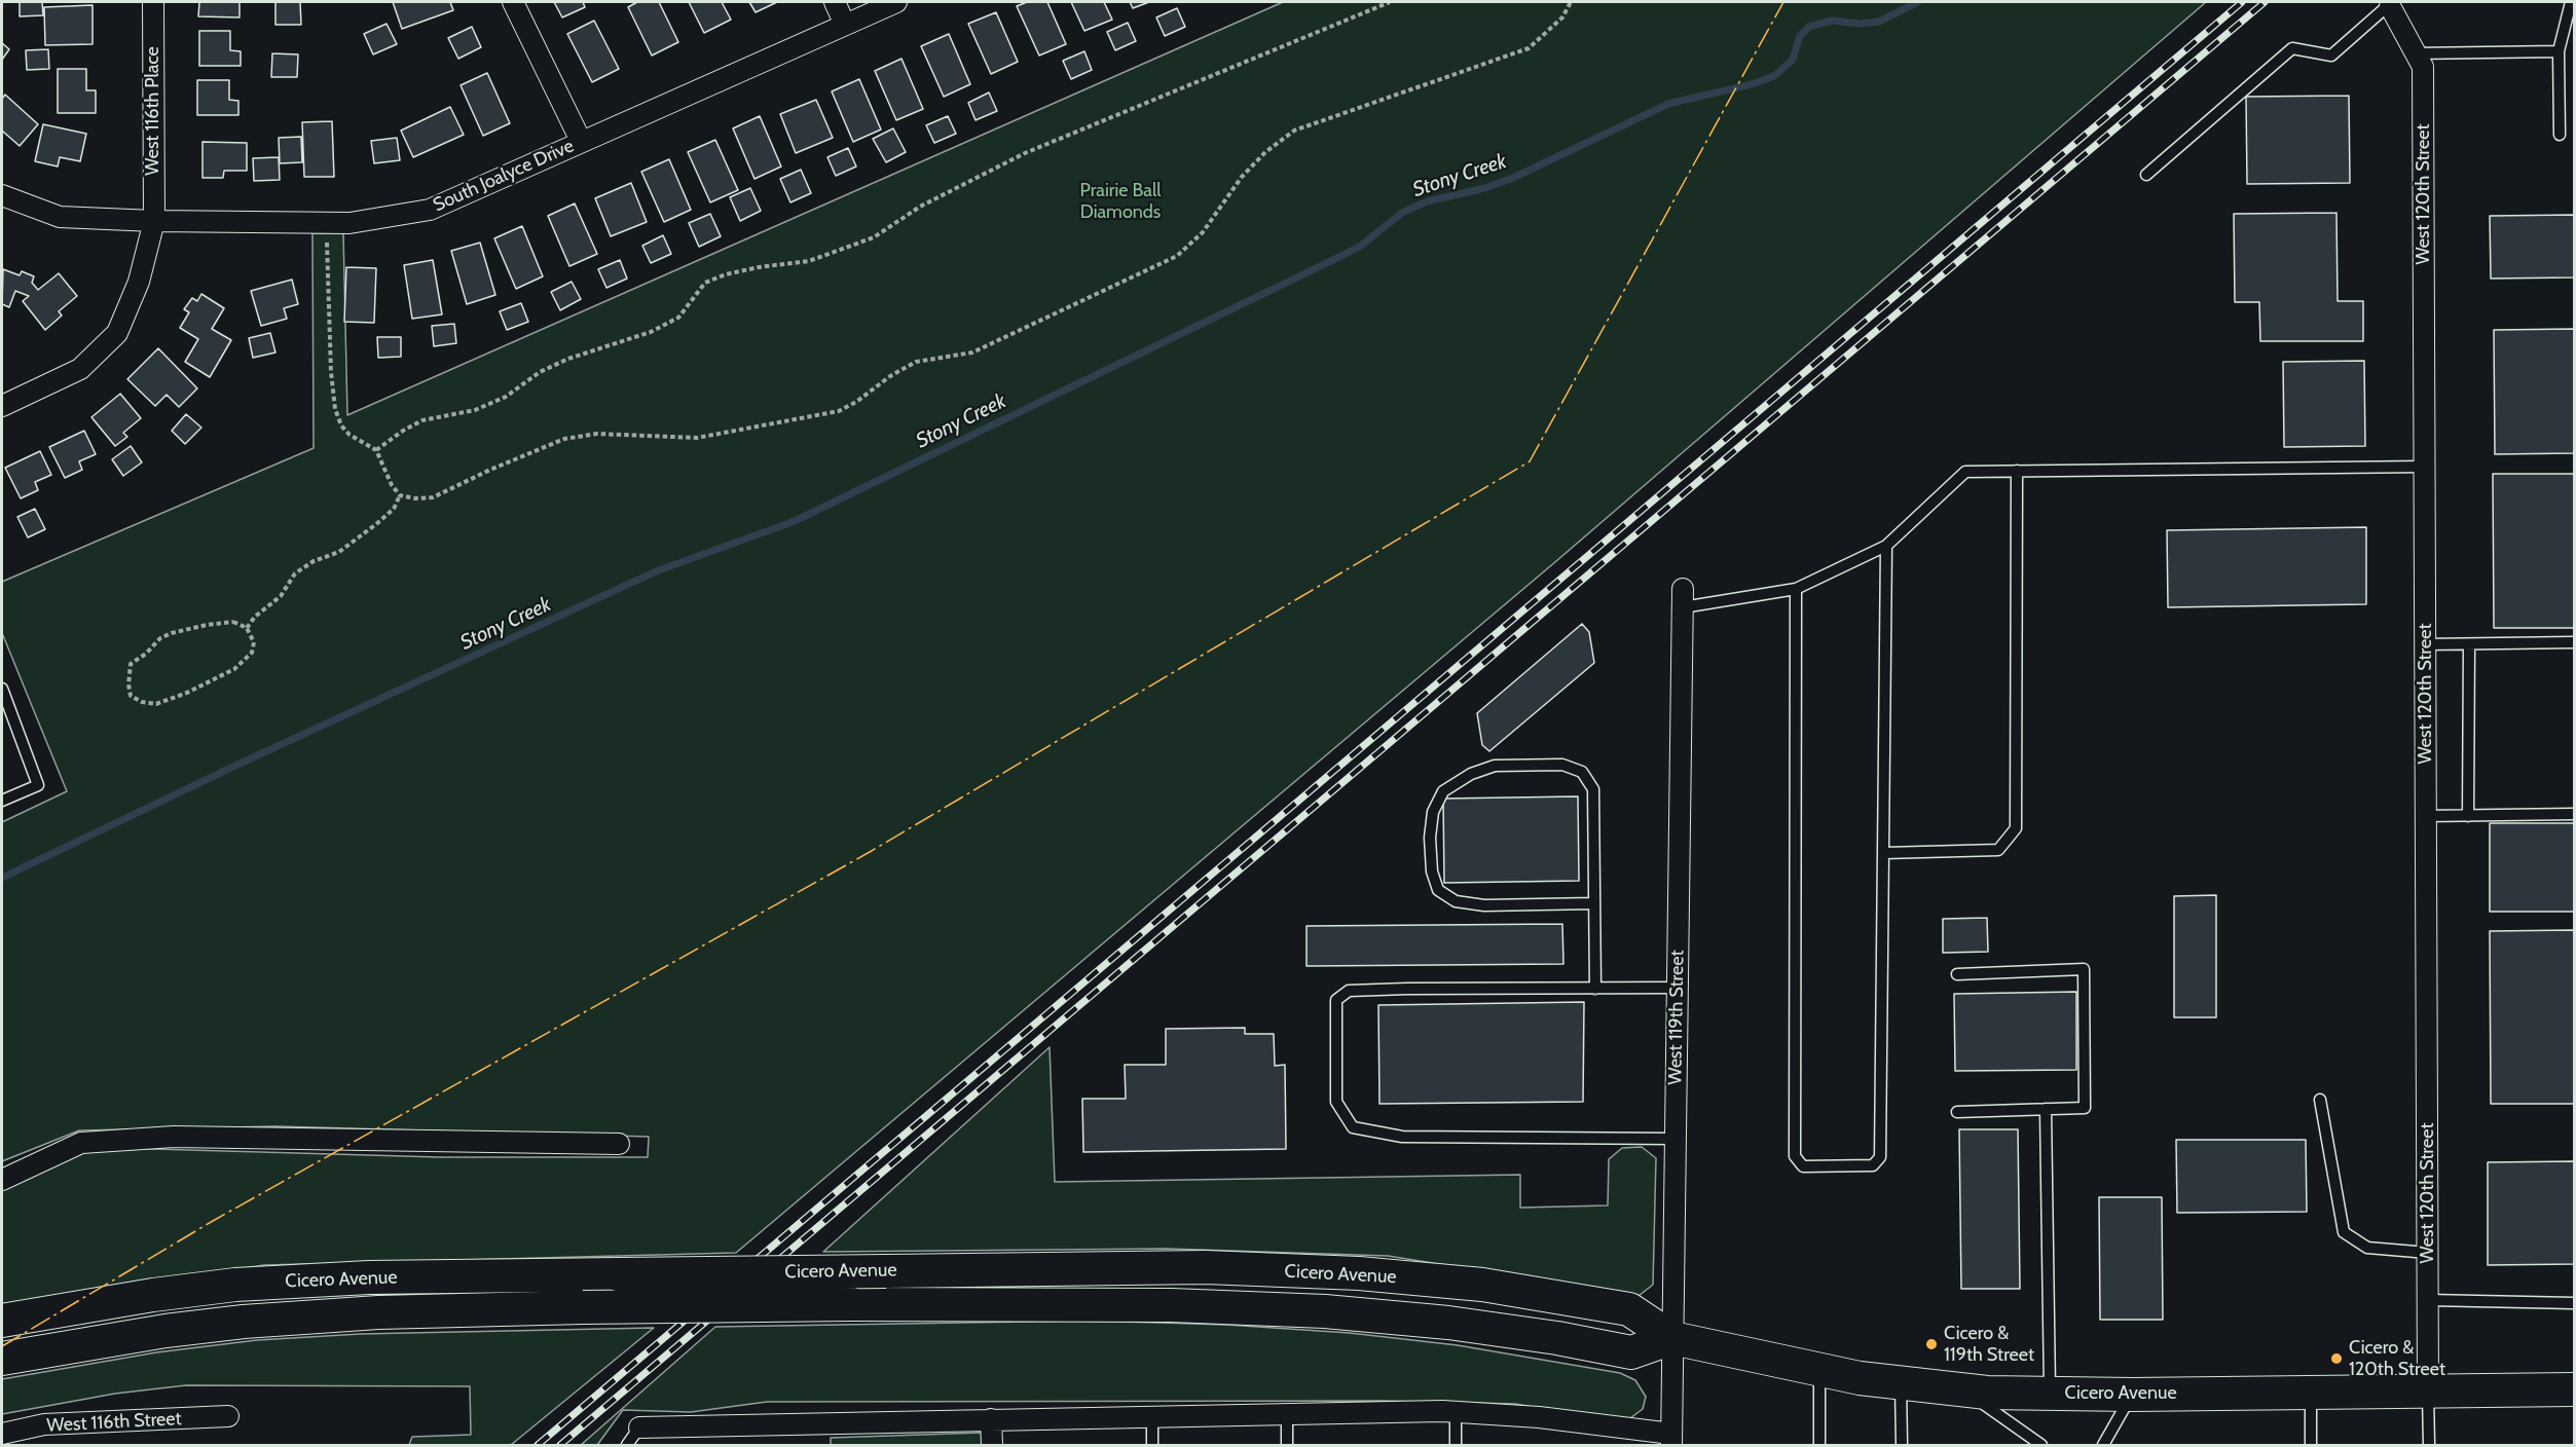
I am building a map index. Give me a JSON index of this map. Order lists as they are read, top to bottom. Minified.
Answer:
{"streets":{"main road":["Cicero Avenue"],"street":["West 116th Place","South Joalyce Drive","West 120th Street","West 119th Street","West 116th Street"]},"crossings":[["West 116th Place","South Joalyce Drive"],["West 120th Street","Cicero Avenue"],["West 119th Street","Cicero Avenue"]],"water":["Stony Creek"],"parks":["Prairie Ball Diamonds"],"places":["Cicero & 119th Street","Cicero & 120th Street"]}
